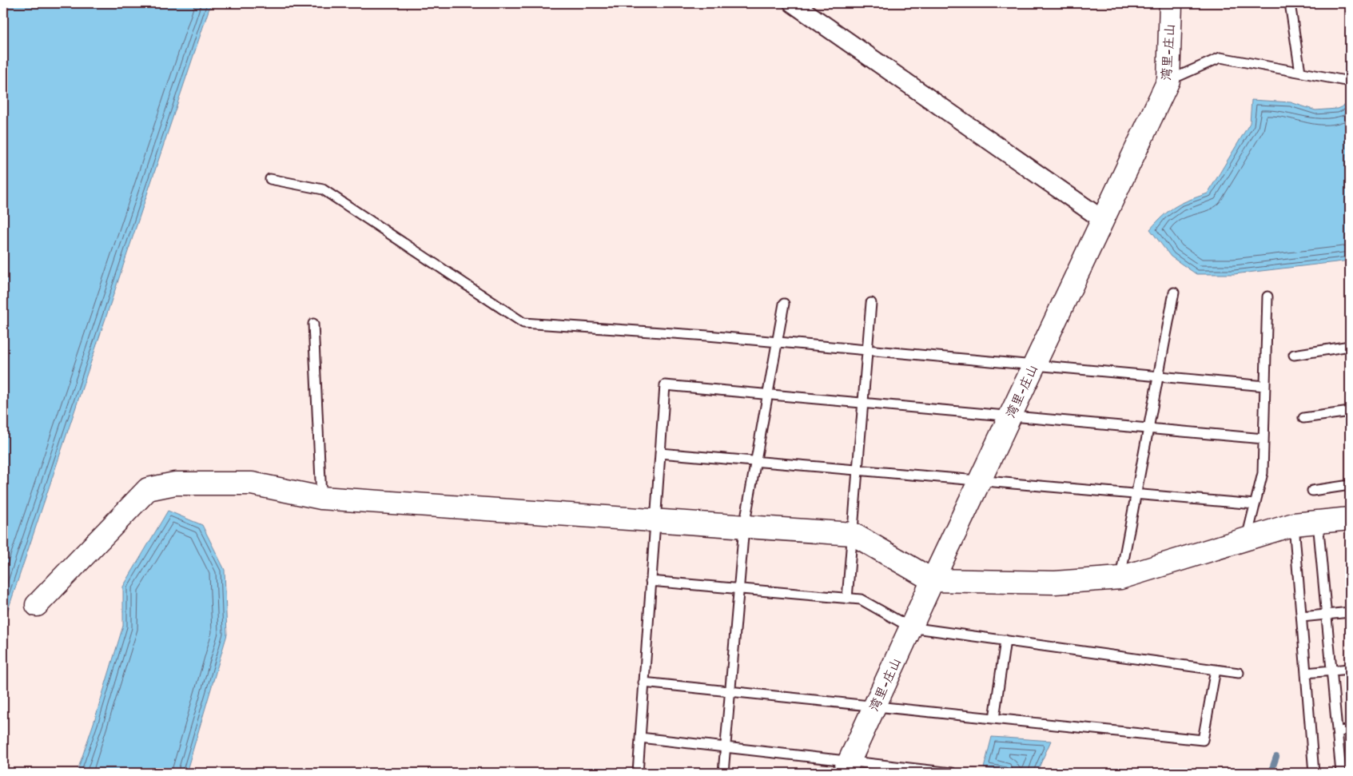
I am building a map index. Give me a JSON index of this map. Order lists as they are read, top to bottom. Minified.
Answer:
{"streets":{"street":["湾里-庄山"]}}
